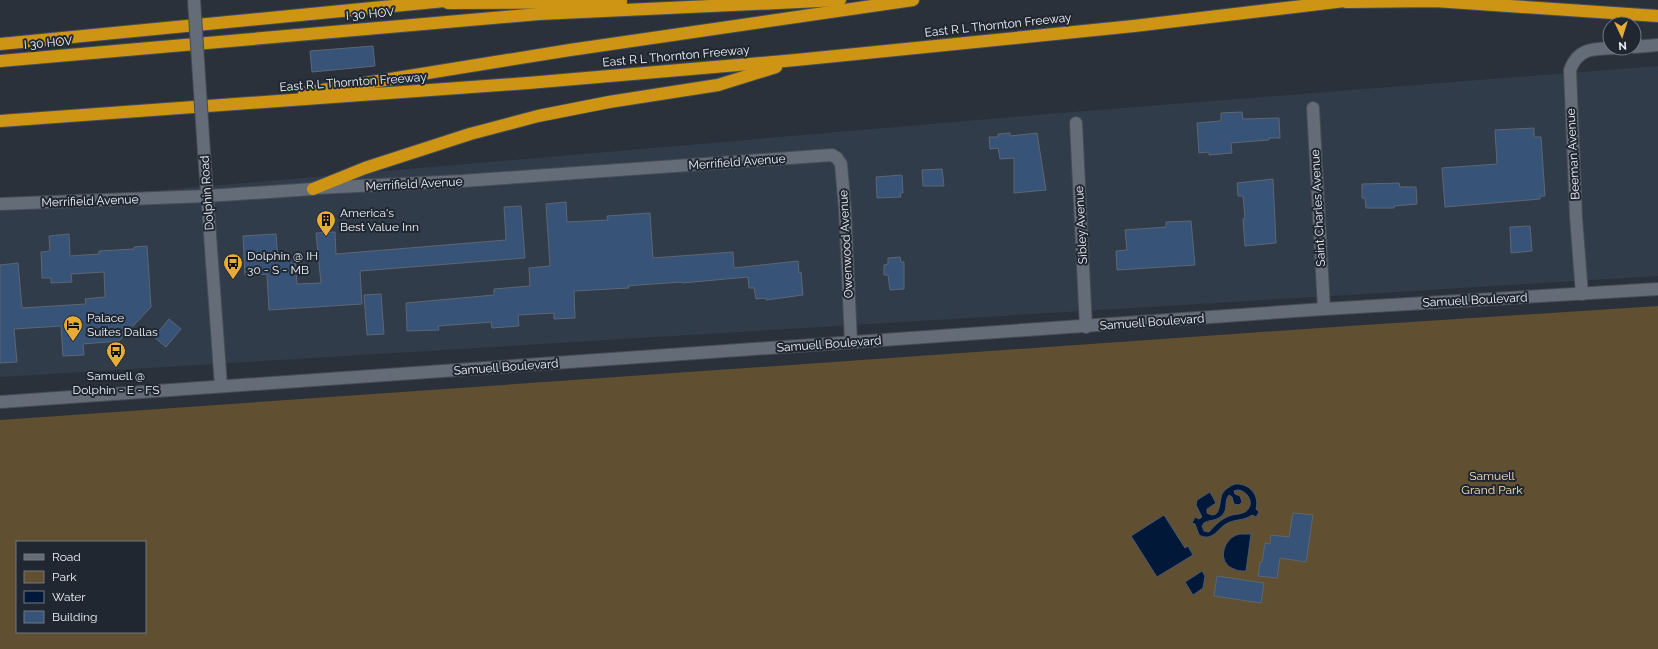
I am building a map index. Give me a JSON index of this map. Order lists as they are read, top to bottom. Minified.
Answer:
{"streets":{"highway":["I 30 HOV","East R L Thornton Freeway"],"main road":["Beeman Avenue","Merrifield Avenue","Dolphin Road","Saint Charles Avenue","Sibley Avenue","Owenwood Avenue","Samuell Boulevard"]},"crossings":[["Beeman Avenue","Samuell Boulevard"],["Merrifield Avenue","Dolphin Road"],["Merrifield Avenue","Owenwood Avenue"],["Dolphin Road","Samuell Boulevard"],["Saint Charles Avenue","Samuell Boulevard"],["Sibley Avenue","Samuell Boulevard"],["Owenwood Avenue","Samuell Boulevard"]],"parks":["Samuell Grand Park"],"places":{"building":["America's Best Value Inn"],"bus stop":["Dolphin @ IH 30 - S - MB","Samuell @ Dolphin - E - FS"],"hotel":["Palace Suites Dallas"]},"legend":["Road","Park","Water","Building"],"north":"bottom"}
